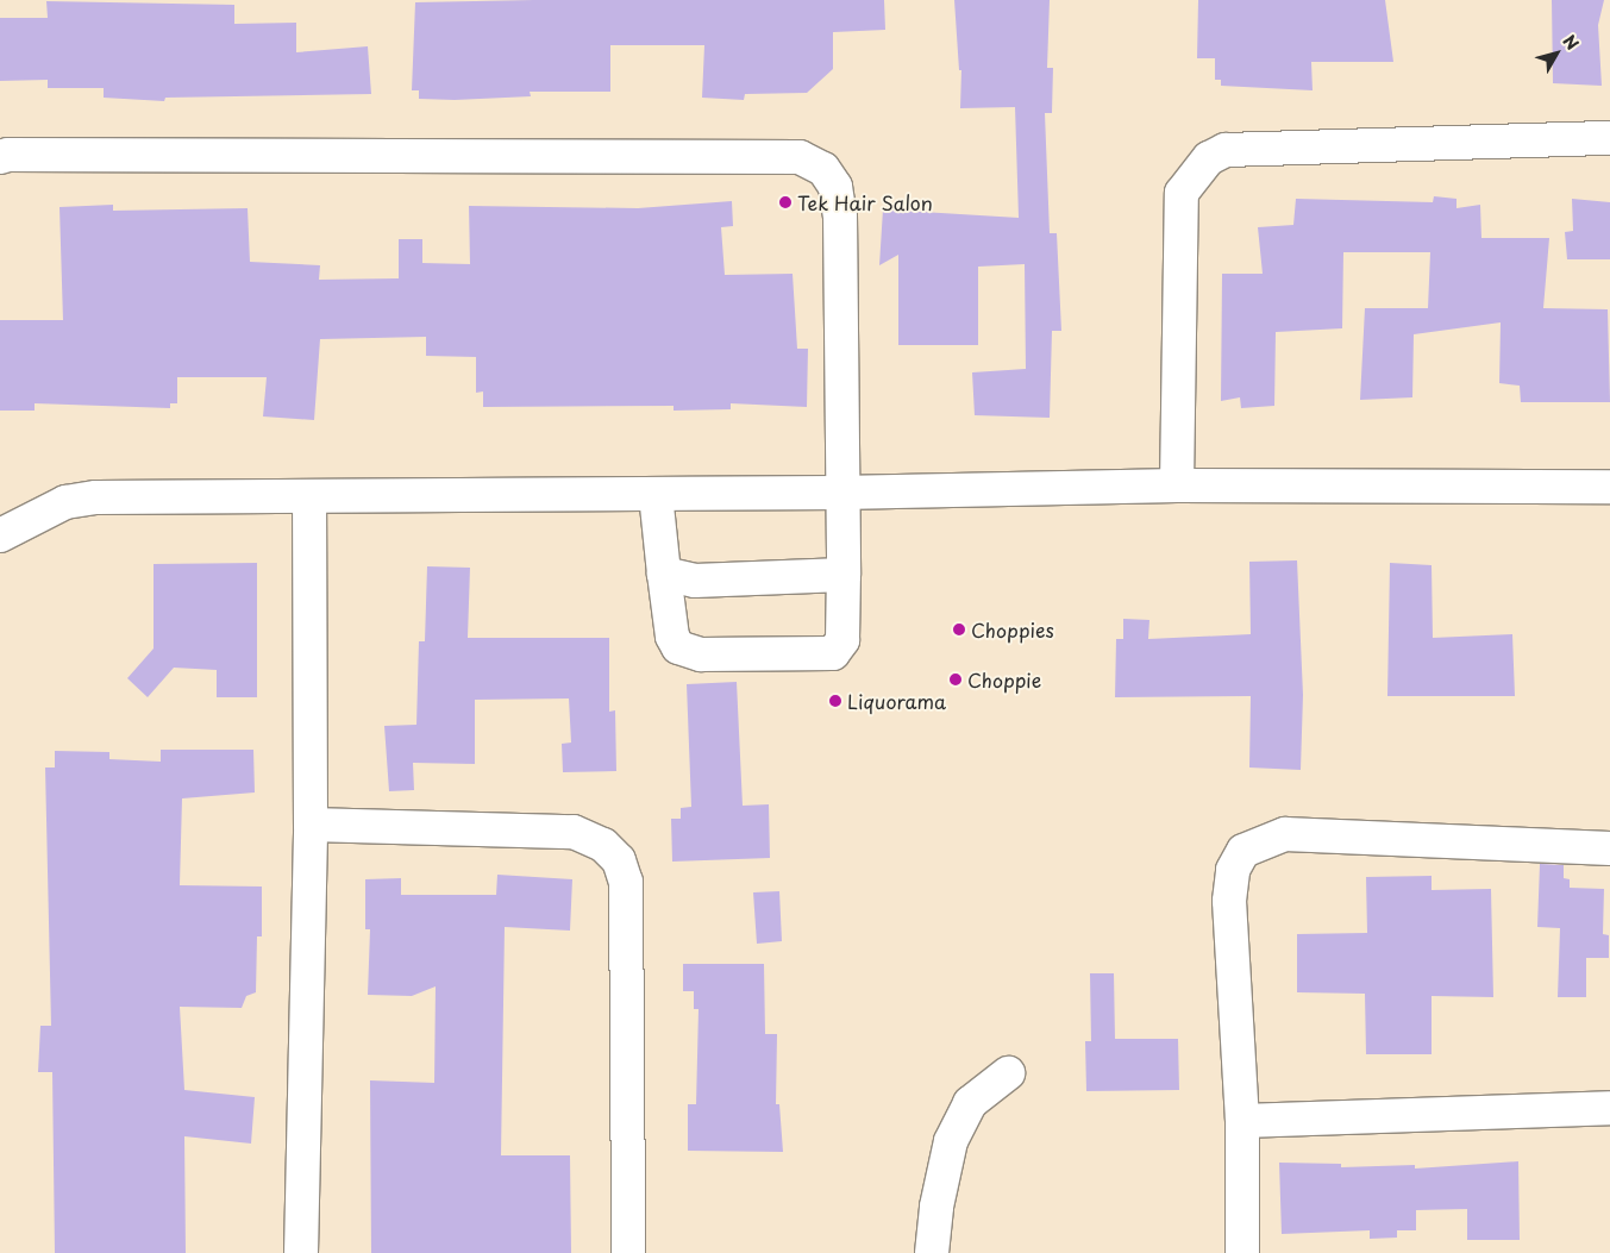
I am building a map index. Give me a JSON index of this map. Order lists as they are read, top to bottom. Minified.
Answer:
{"places":["Tek Hair Salon","Choppies","Choppie","Liquorama"],"north":"top right"}
